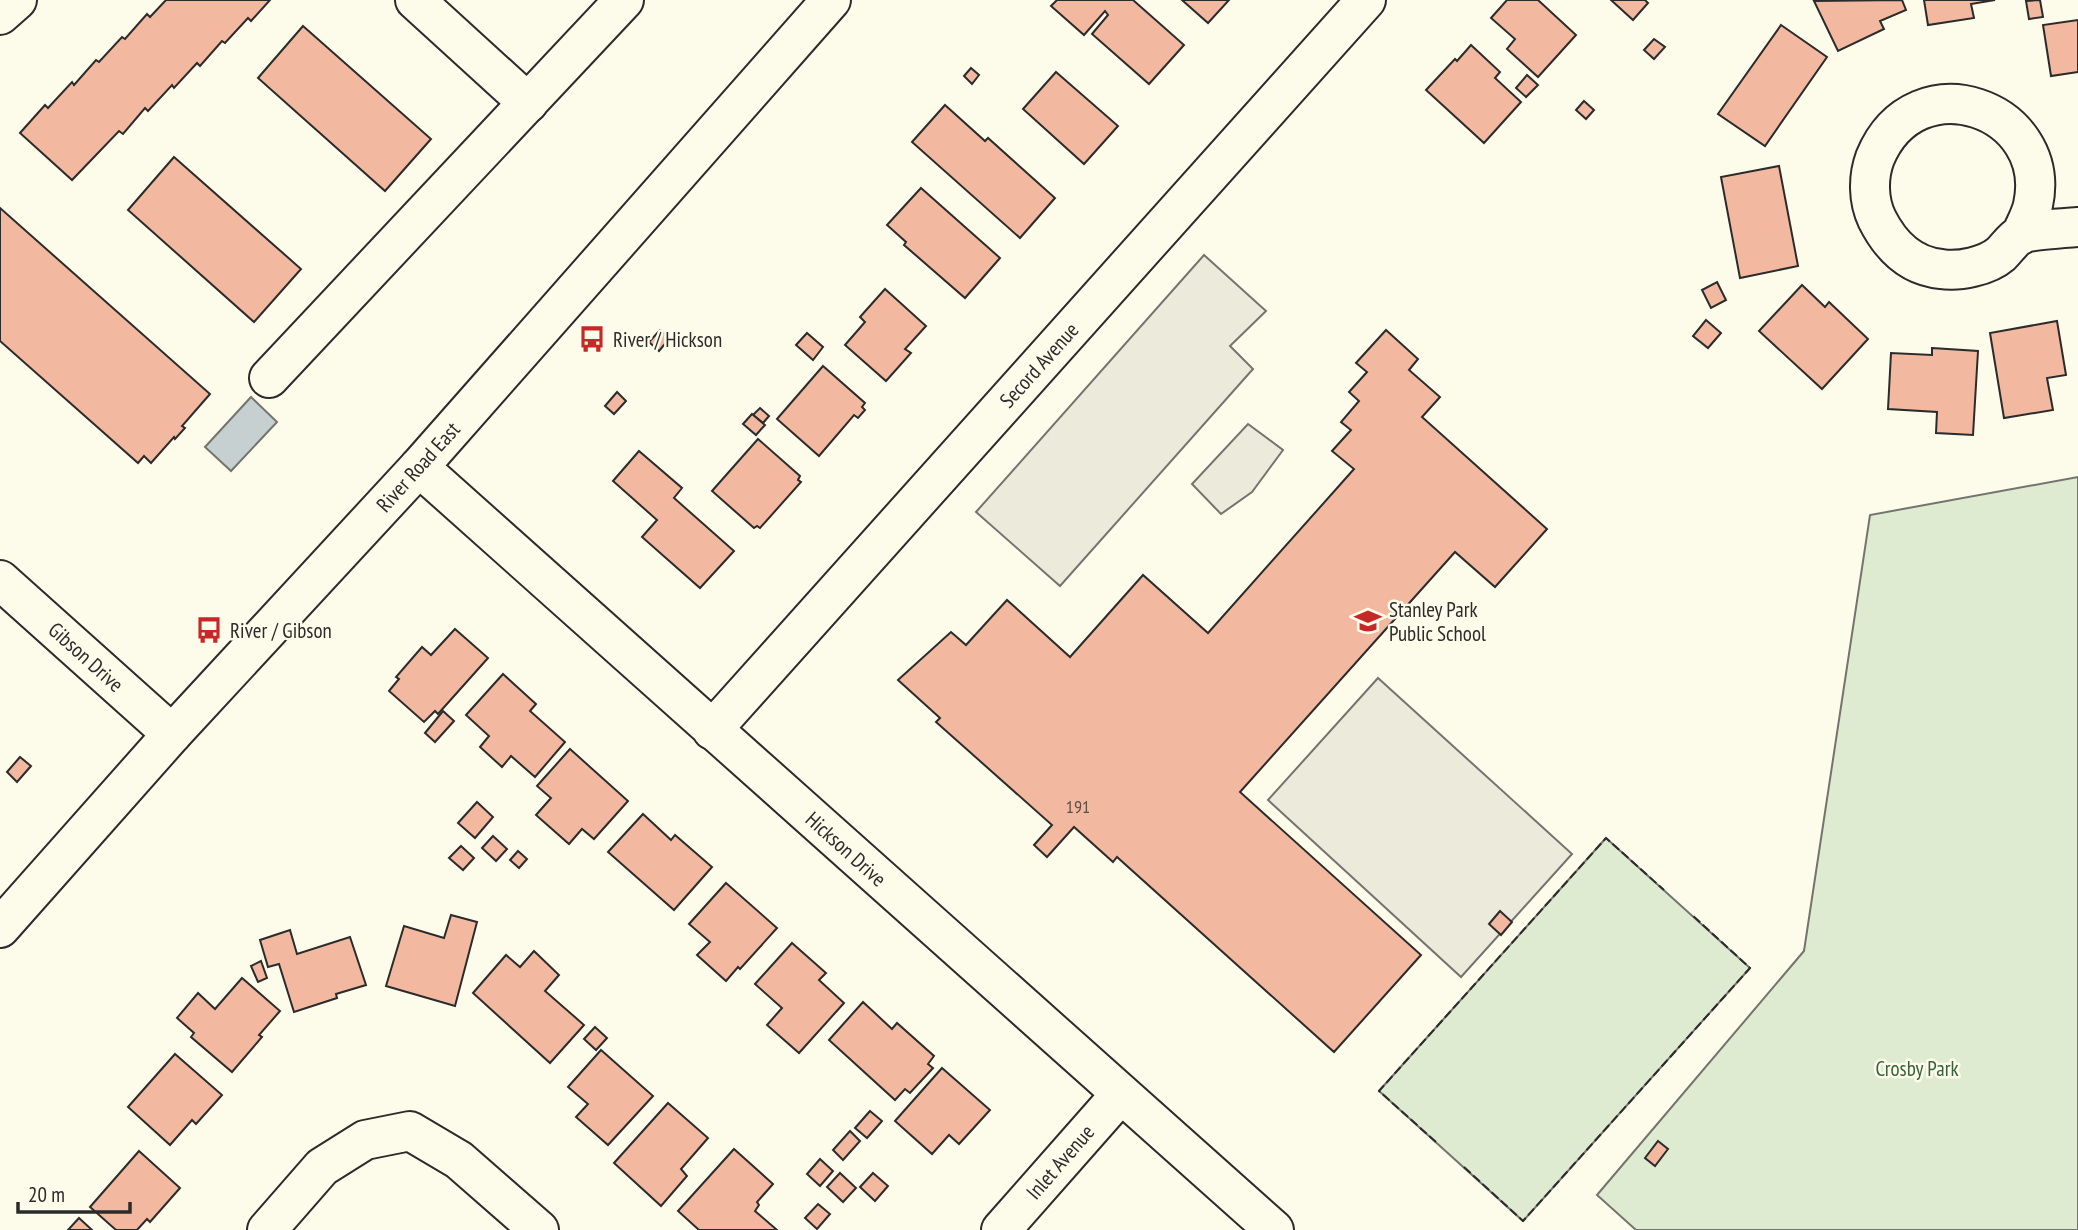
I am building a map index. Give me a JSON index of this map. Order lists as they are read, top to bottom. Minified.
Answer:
{"streets":{"street":["Secord Avenue","River Road East","Gibson Drive","Hickson Drive","Inlet Avenue"]},"crossings":[["Secord Avenue","Hickson Drive"],["River Road East","Gibson Drive"],["River Road East","Hickson Drive"],["Hickson Drive","Inlet Avenue"]],"parks":["Crosby Park"],"places":{"bus stop":["River / Hickson","River / Gibson"],"school or university":["Stanley Park Public School"]},"house_numbers":["191"],"scale_bar":"20 m"}
